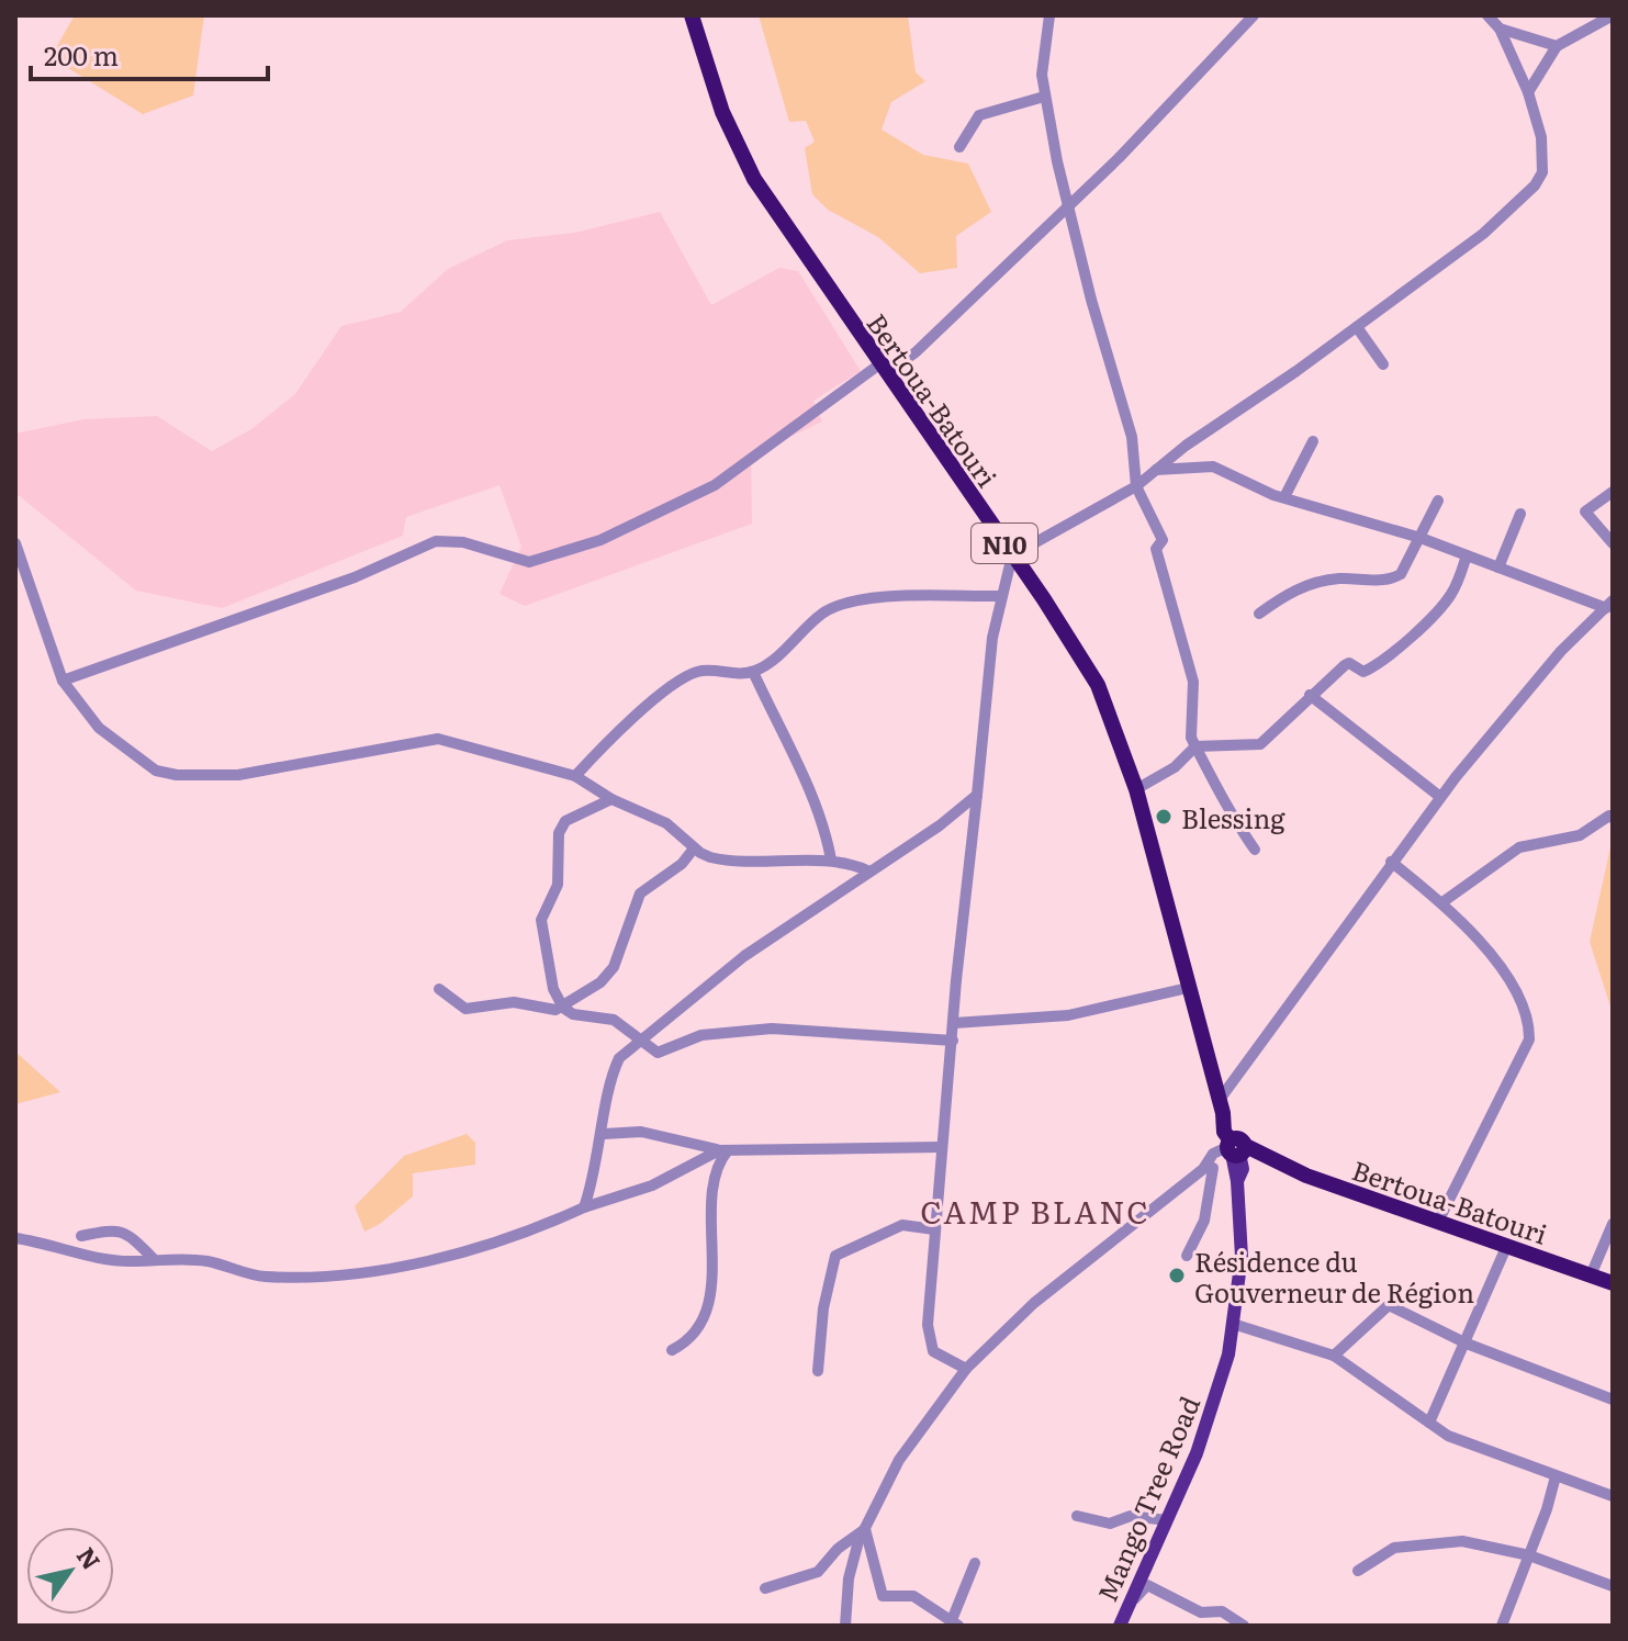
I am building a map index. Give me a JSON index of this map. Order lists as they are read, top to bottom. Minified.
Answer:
{"streets":{"highway":["Bertoua-Batouri","N10"],"main road":["Mango Tree Road"]},"crossings":[["Bertoua-Batouri","Mango Tree Road"]],"districts":["CAMP BLANC"],"places":["Blessing","Résidence du Gouverneur de Région"],"scale_bar":"200 m","north":"top right"}
